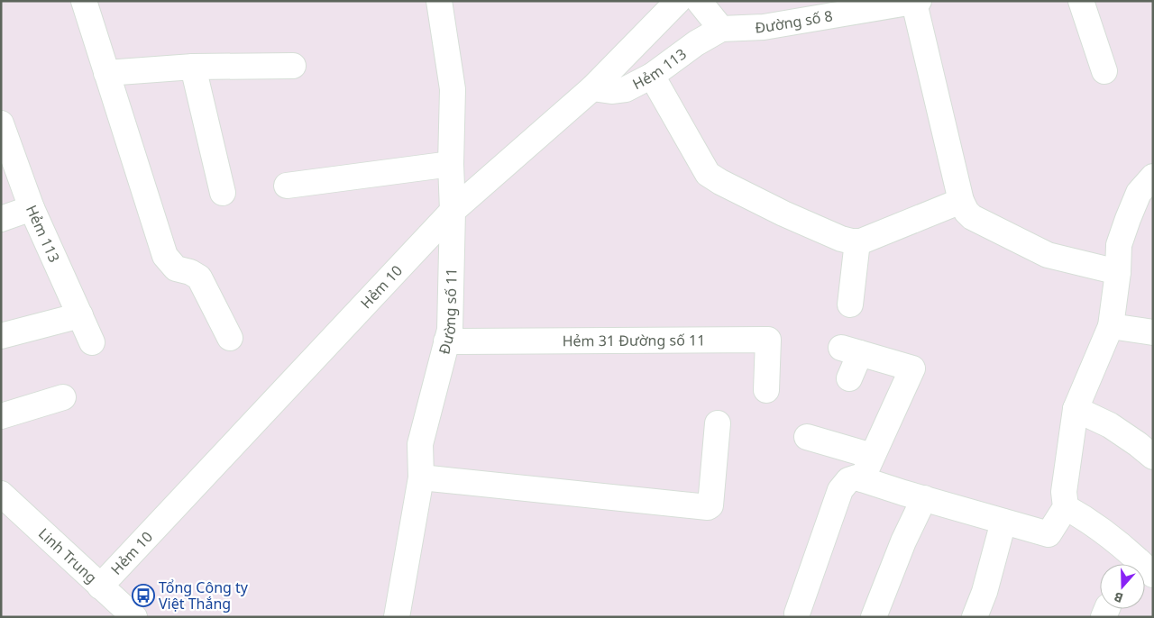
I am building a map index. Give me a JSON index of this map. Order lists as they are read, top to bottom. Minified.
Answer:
{"streets":{"street":["Đường số 8","Hẻm 113","Hẻm 10","Đường số 11","Hẻm 31 Đường số 11","Linh Trung"]},"crossings":[["Đường số 8","Hẻm 113"],["Hẻm 113","Hẻm 10"],["Hẻm 10","Đường số 11"],["Hẻm 10","Linh Trung"],["Đường số 11","Hẻm 31 Đường số 11"]],"places":{"bus stop":["Tổng Công ty Việt Thắng"]},"north":"bottom"}
